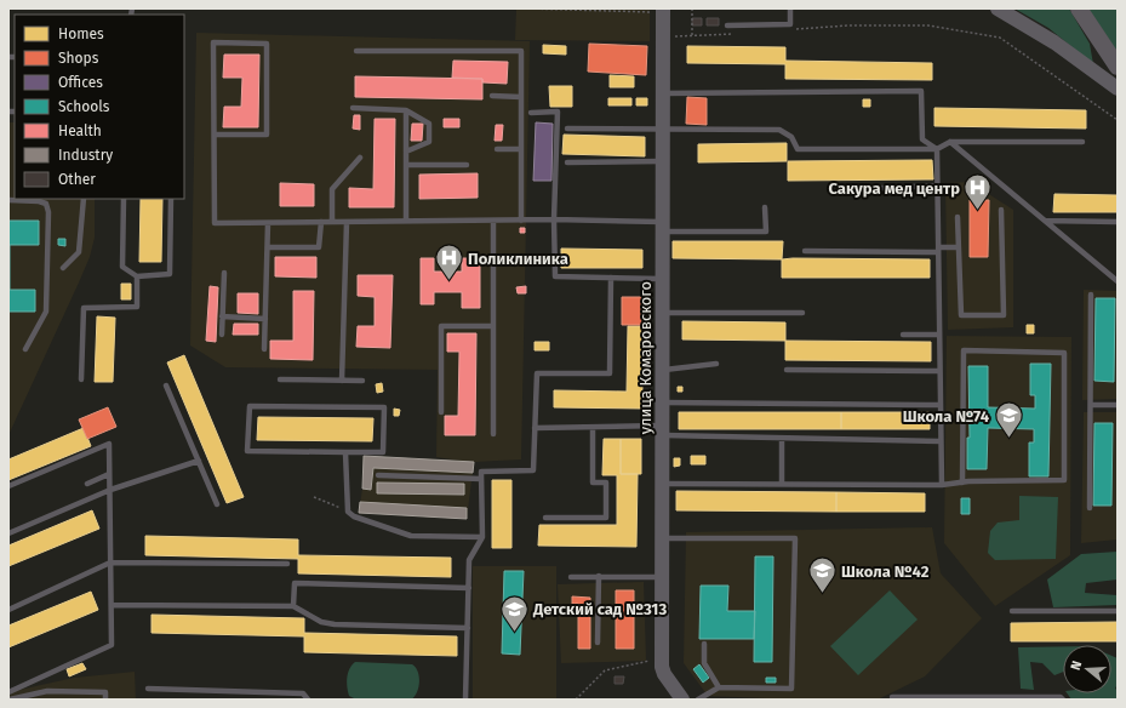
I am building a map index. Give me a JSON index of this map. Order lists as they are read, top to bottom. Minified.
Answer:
{"streets":{"street":["улица Комаровского"]},"places":{"hospital":["Сакура мед центр","Поликлиника"],"school or university":["Школа №74","Школа №42","Детский сад №313"]},"legend":["Homes","Shops","Offices","Schools","Health","Industry","Other"],"north":"left"}
